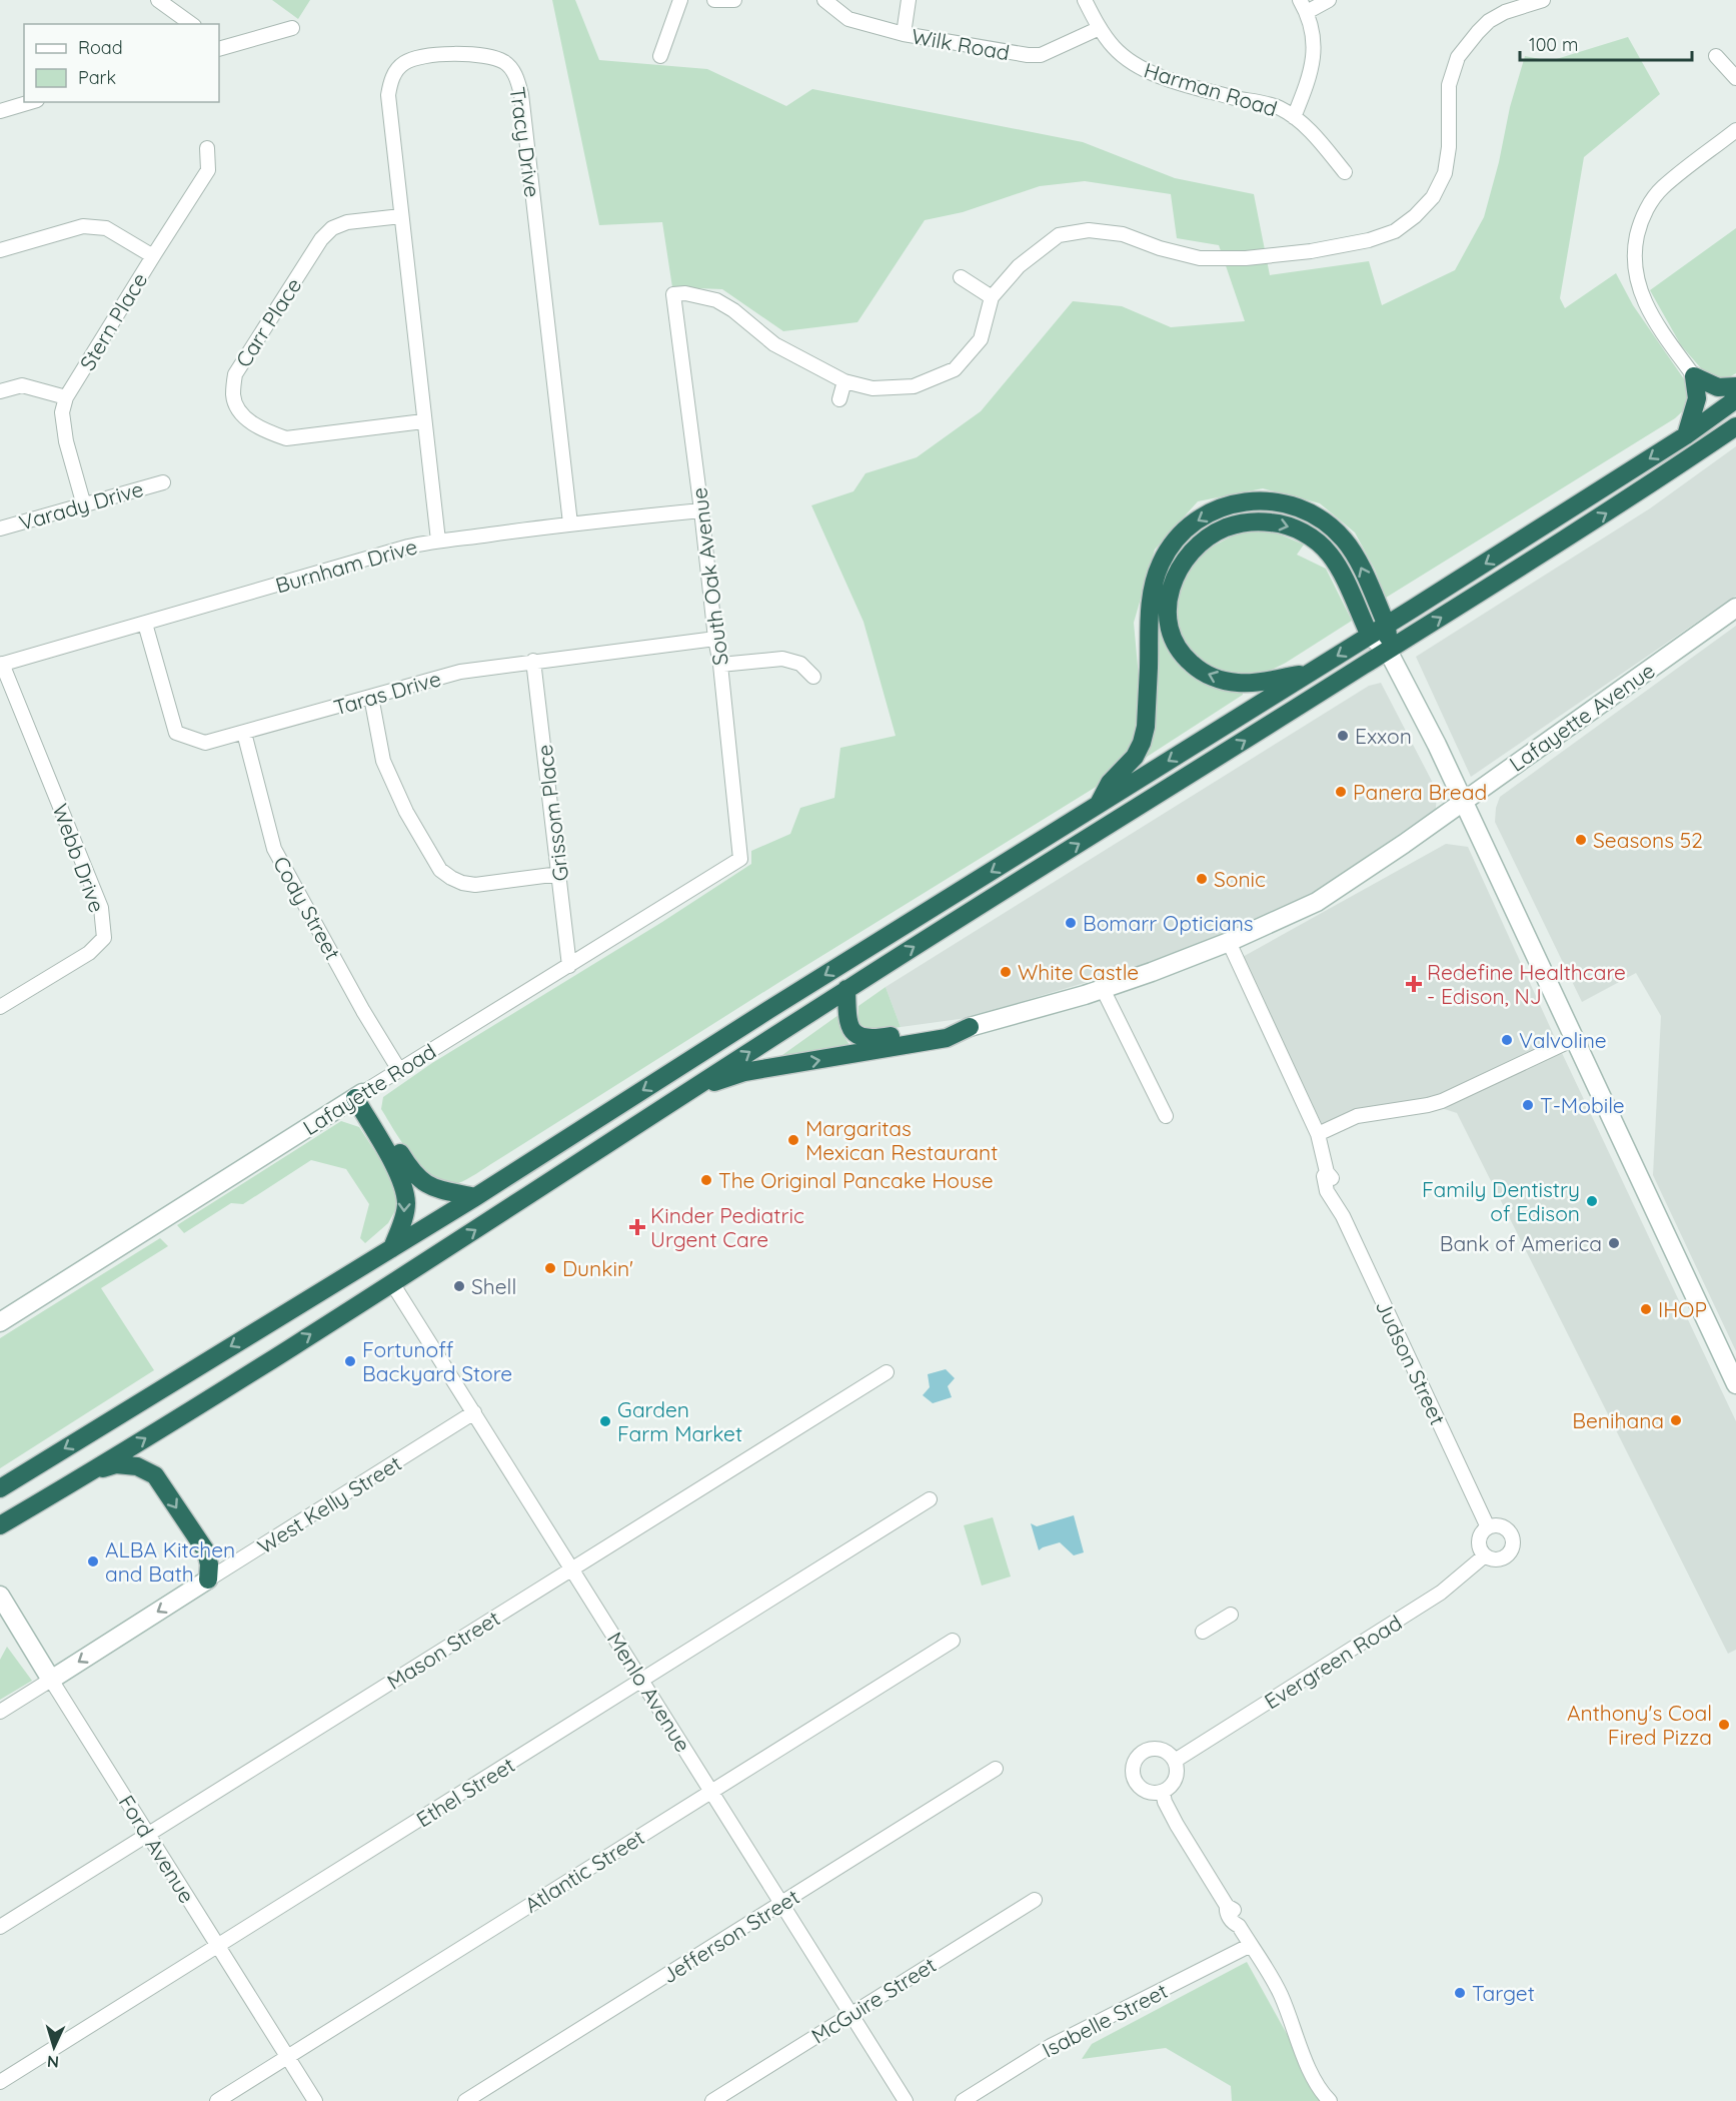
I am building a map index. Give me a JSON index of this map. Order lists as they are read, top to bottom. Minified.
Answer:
{"streets":{"street":["Wilk Road","Harman Road","Tracy Drive","Stern Place","Carr Place","Varady Drive","Burnham Drive","South Oak Avenue","Taras Drive","Lafayette Avenue","Grissom Place","Webb Drive","Cody Street","Lafayette Road","Judson Street","West Kelly Street","Mason Street","Evergreen Road","Menlo Avenue","Ethel Street","Ford Avenue","Atlantic Street","Jefferson Street","McGuire Street","Isabelle Street"]},"crossings":[["Wilk Road","Harman Road"],["Tracy Drive","Carr Place"],["Tracy Drive","Burnham Drive"],["Stern Place","Varady Drive"],["Burnham Drive","South Oak Avenue"],["Burnham Drive","Taras Drive"],["Burnham Drive","Webb Drive"],["South Oak Avenue","Taras Drive"],["South Oak Avenue","Lafayette Road"],["Taras Drive","Grissom Place"],["Taras Drive","Cody Street"],["Lafayette Avenue","Judson Street"],["Grissom Place","Lafayette Road"],["Cody Street","Lafayette Road"],["Judson Street","Evergreen Road"],["West Kelly Street","Menlo Avenue"],["West Kelly Street","Ford Avenue"],["Mason Street","Menlo Avenue"],["Mason Street","Ford Avenue"],["Menlo Avenue","Ethel Street"],["Menlo Avenue","Atlantic Street"],["Menlo Avenue","Jefferson Street"],["Menlo Avenue","McGuire Street"],["Ethel Street","Ford Avenue"],["Ford Avenue","Atlantic Street"]],"places":{"other":["Exxon","Panera Bread","Seasons 52","Sonic","Bomarr Opticians","White Castle","Valvoline","T-Mobile","Margaritas Mexican Restaurant","The Original Pancake House","Family Dentistry of Edison","Bank of America","Dunkin'","Shell","IHOP","Fortunoff Backyard Store","Benihana","Garden Farm Market","ALBA Kitchen and Bath","Anthony's Coal Fired Pizza","Target"],"health":["Redefine Healthcare - Edison, NJ","Kinder Pediatric Urgent Care"]},"legend":["Road","Park"],"scale_bar":"100 m","north":"bottom"}
